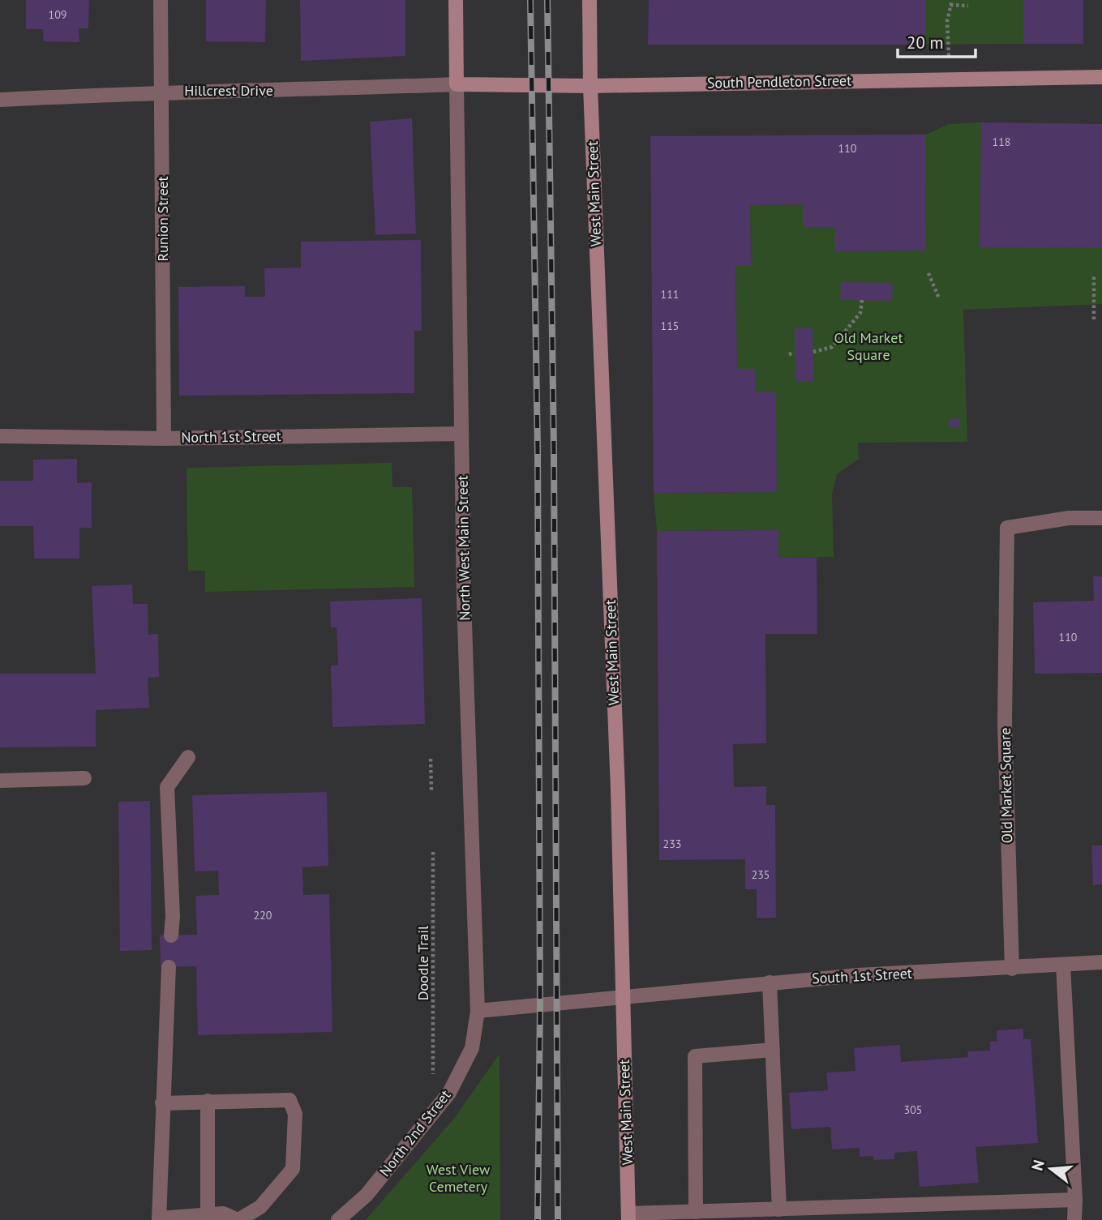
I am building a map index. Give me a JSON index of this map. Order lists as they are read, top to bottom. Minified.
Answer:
{"streets":{"main road":["South Pendleton Street","West Main Street"],"street":["Hillcrest Drive","Runion Street","North 1st Street","North West Main Street","Old Market Square","South 1st Street","North 2nd Street"],"path":["Doodle Trail"]},"crossings":[["South Pendleton Street","Hillcrest Drive"],["South Pendleton Street","West Main Street"],["South Pendleton Street","North West Main Street"],["Hillcrest Drive","Runion Street"],["Hillcrest Drive","North West Main Street"],["West Main Street","South 1st Street"],["Runion Street","North 1st Street"],["North 1st Street","North West Main Street"],["North West Main Street","North 2nd Street"],["Old Market Square","South 1st Street"]],"parks":["Old Market Square","West View Cemetery"],"house_numbers":["109","118","110","111","115","110","233","235","220","305"],"scale_bar":"20 m","north":"left"}
